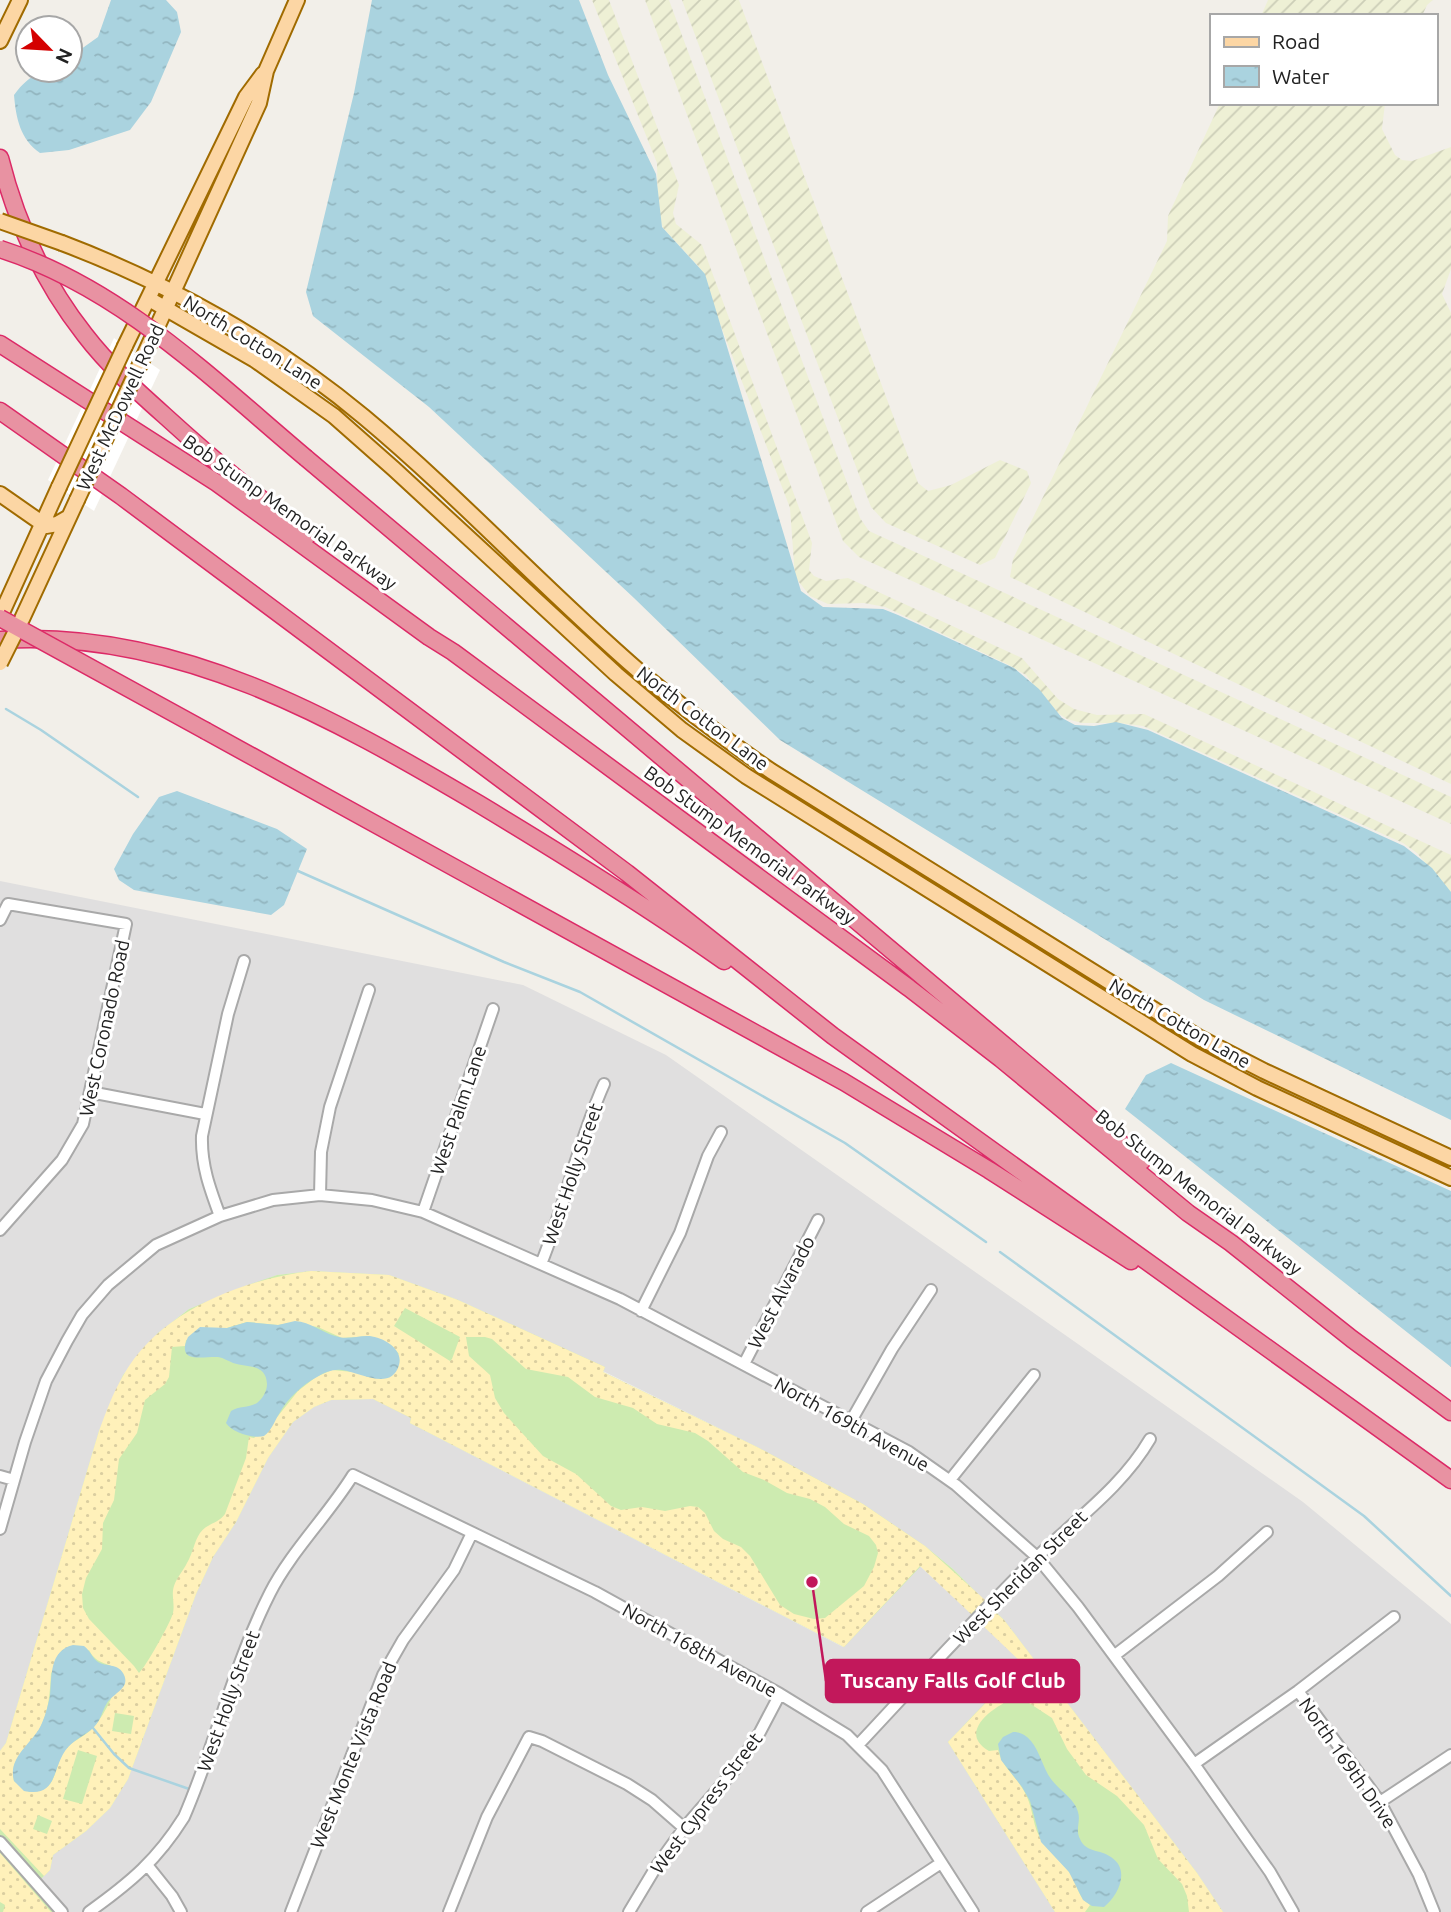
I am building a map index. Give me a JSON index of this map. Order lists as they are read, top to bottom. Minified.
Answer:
{"streets":{"highway":["Bob Stump Memorial Parkway"],"main road":["North Cotton Lane","West McDowell Road"],"street":["West Coronado Road","West Palm Lane","West Holly Street","West Alvarado","North 169th Avenue","West Sheridan Street","North 168th Avenue","West Monte Vista Road","North 169th Drive","West Cypress Street"]},"crossings":[["North Cotton Lane","West McDowell Road"],["West Palm Lane","North 169th Avenue"],["West Holly Street","North 169th Avenue"],["West Holly Street","North 168th Avenue"],["West Alvarado","North 169th Avenue"],["North 169th Avenue","West Sheridan Street"],["West Sheridan Street","North 168th Avenue"],["North 168th Avenue","West Monte Vista Road"],["North 168th Avenue","West Cypress Street"]],"places":["Tuscany Falls Golf Club"],"legend":["Road","Water"],"north":"bottom right"}
